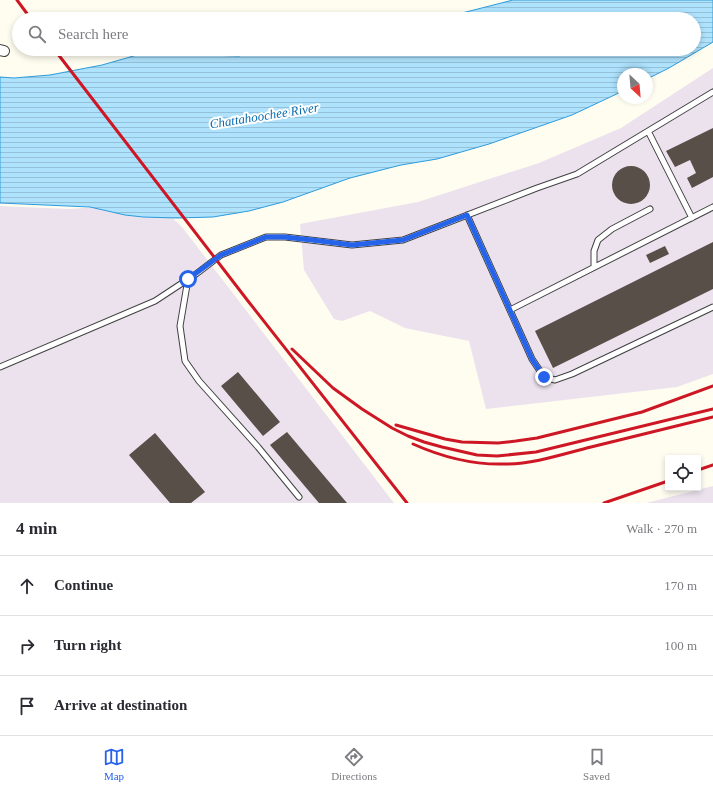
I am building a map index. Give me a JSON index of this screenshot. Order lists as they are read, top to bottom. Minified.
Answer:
{"water":["Chattahoochee River"],"north":"bottom right","page":{"search":"Search here","heading":["4 min","Walk · 270 m"],"list":[["Continue","170 m"],["Turn right","100 m"],"Arrive at destination"],"nav":["Map","Directions","Saved"]}}
